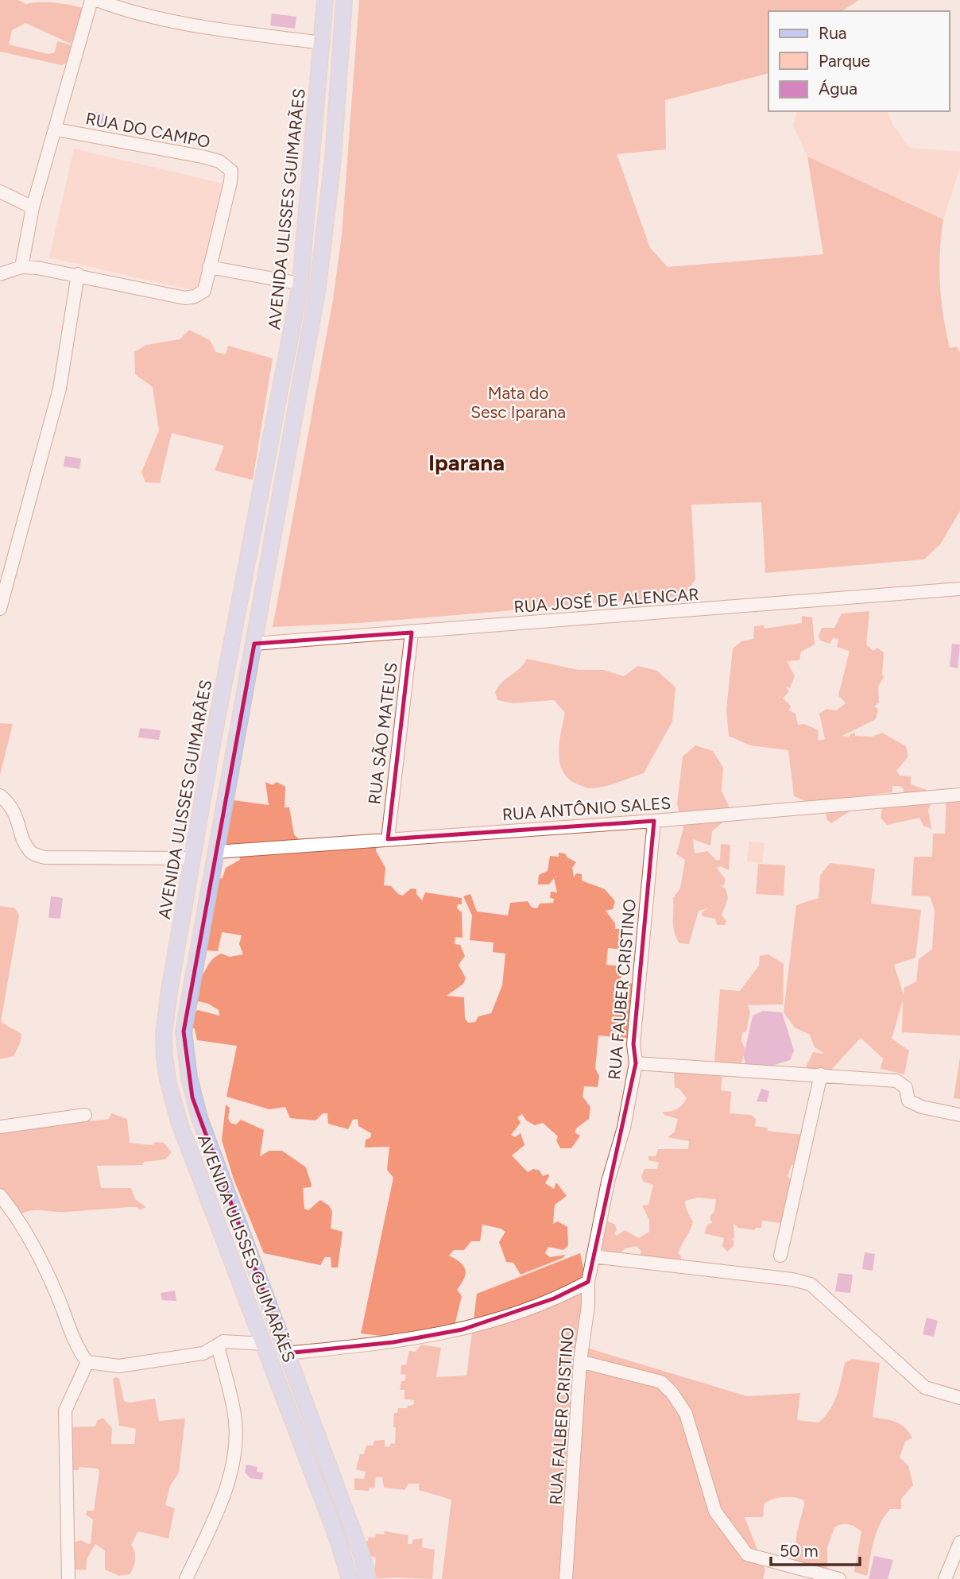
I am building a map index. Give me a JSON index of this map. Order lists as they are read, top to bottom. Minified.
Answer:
{"streets":{"main road":["AVENIDA ULISSES GUIMARÃES"],"street":["RUA DO CAMPO","RUA JOSÉ DE ALENCAR","RUA SÃO MATEUS","RUA ANTÔNIO SALES","RUA FAUBER CRISTINO","RUA FALBER CRISTINO"]},"crossings":[["AVENIDA ULISSES GUIMARÃES","RUA JOSÉ DE ALENCAR"],["AVENIDA ULISSES GUIMARÃES","RUA ANTÔNIO SALES"],["RUA JOSÉ DE ALENCAR","RUA SÃO MATEUS"],["RUA SÃO MATEUS","RUA ANTÔNIO SALES"],["RUA ANTÔNIO SALES","RUA FAUBER CRISTINO"],["RUA FAUBER CRISTINO","RUA FALBER CRISTINO"]],"districts":["Iparana"],"parks":["Mata do Sesc Iparana"],"legend":["Rua","Parque","Água"],"scale_bar":"50 m"}
